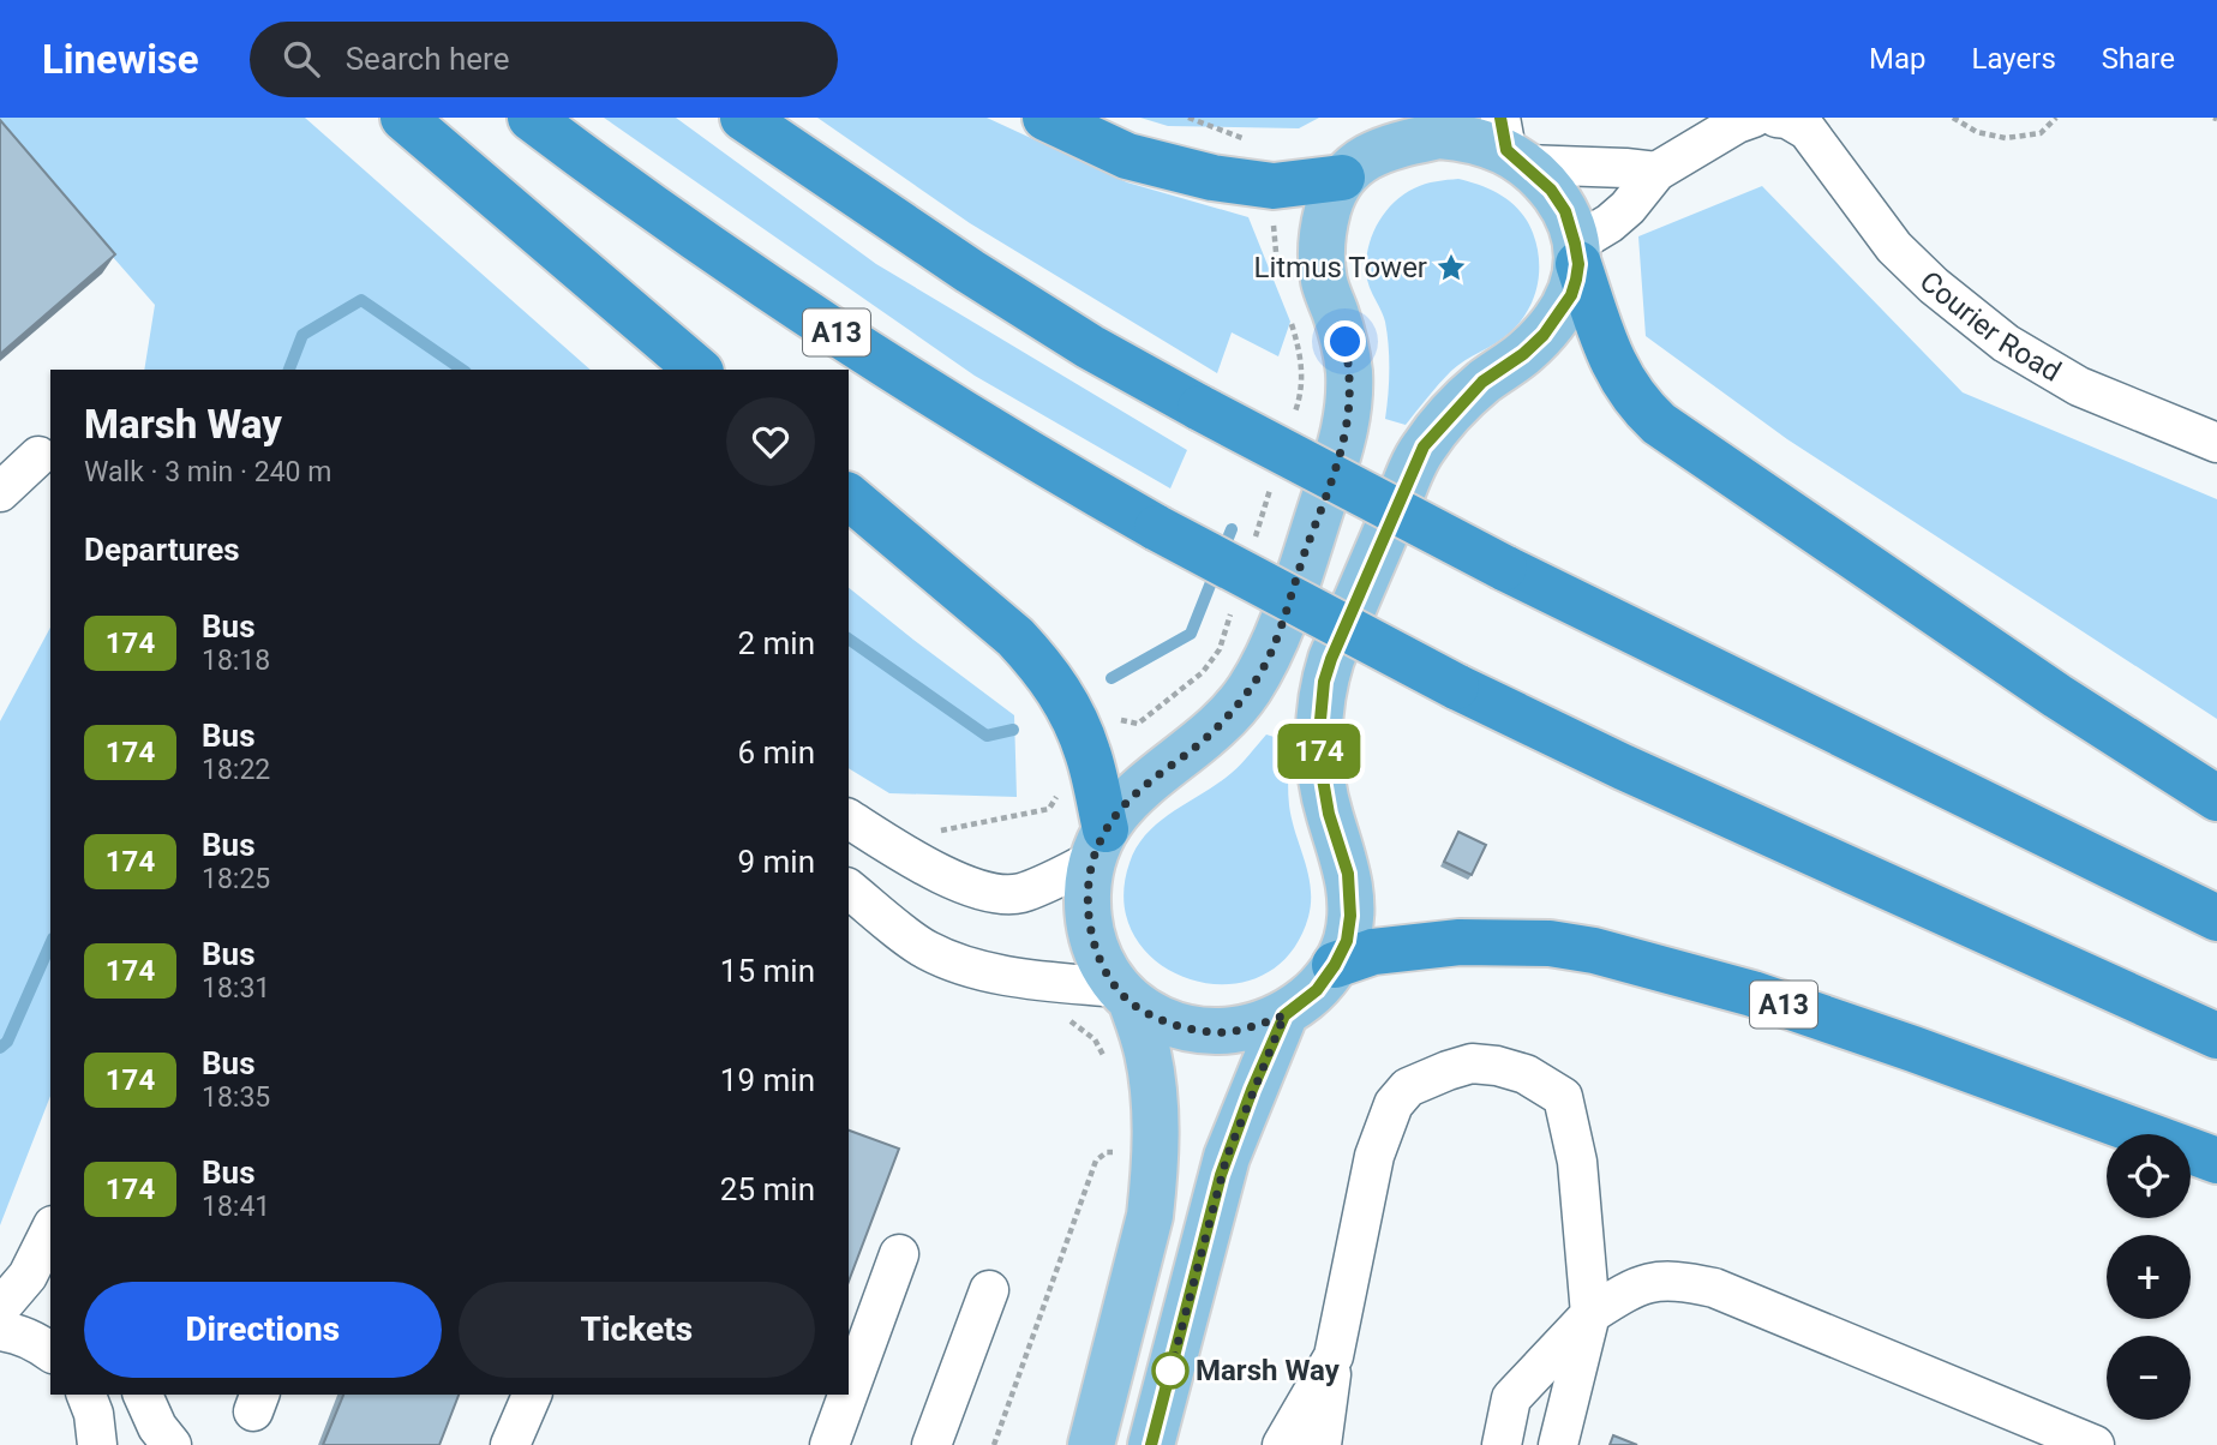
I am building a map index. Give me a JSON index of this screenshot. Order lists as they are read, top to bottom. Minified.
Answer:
{"streets":{"highway":["A13"],"street":["Courier Road"]},"places":{"place":["Litmus Tower"],"other":["Marsh Way"]},"lines":["bus line 174"],"page":{"header":"Linewise","search":"Search here","nav":["Map","Layers","Share"],"on_map":"174","heading":[["Marsh Way","Walk · 3 min · 240 m"],"Departures"],"list":[{"mark":"174","name":"Bus","note":"18:18","value":"2 min"},{"mark":"174","name":"Bus","note":"18:22","value":"6 min"},{"mark":"174","name":"Bus","note":"18:25","value":"9 min"},{"mark":"174","name":"Bus","note":"18:31","value":"15 min"},{"mark":"174","name":"Bus","note":"18:35","value":"19 min"},{"mark":"174","name":"Bus","note":"18:41","value":"25 min"}],"map_buttons":["+","−"],"buttons":["Directions","Tickets"]}}
